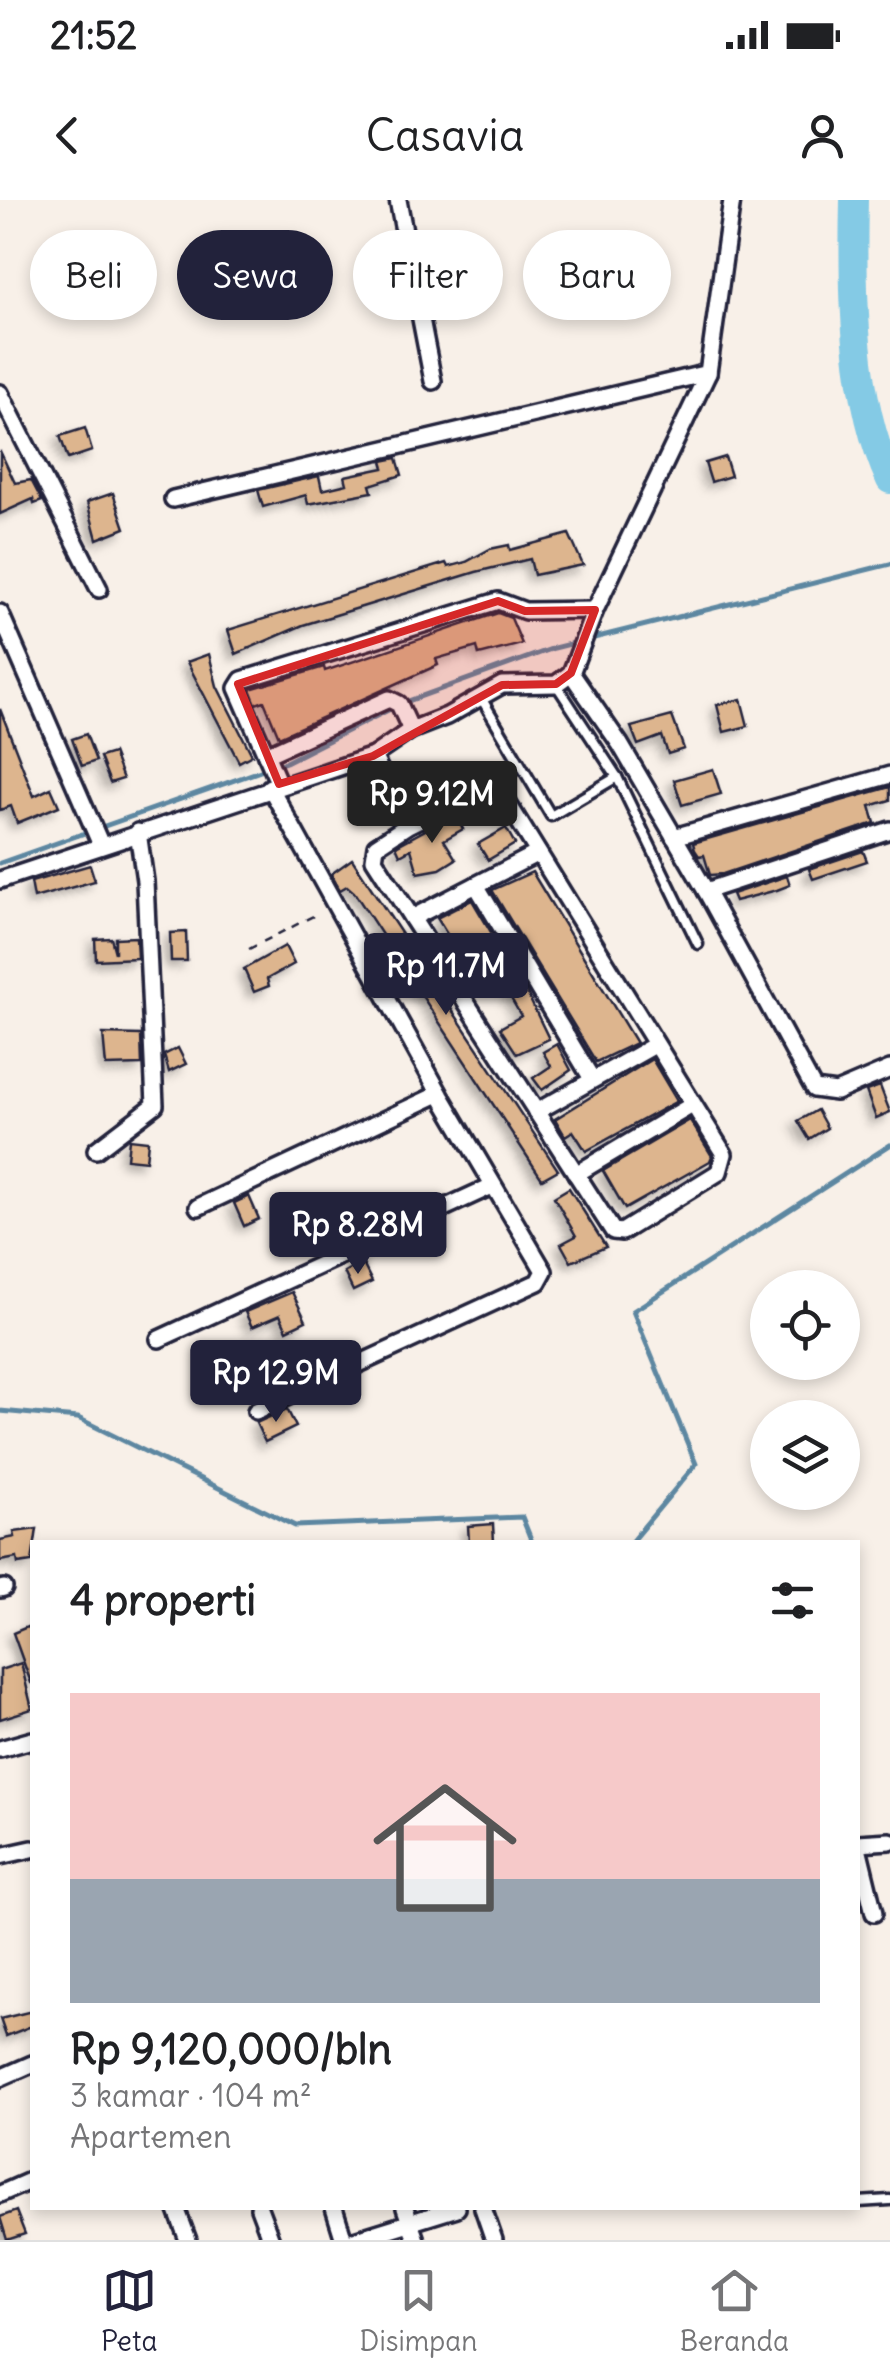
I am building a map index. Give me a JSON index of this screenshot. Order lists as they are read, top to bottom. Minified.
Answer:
{"page":{"status":"21:52","header":"Casavia","chip":["Beli","Sewa","Filter","Baru"],"price":["Rp 9.12M","Rp 11.7M","Rp 8.28M","Rp 12.9M"],"heading":"4 properti","list":[{"name":"Rp 9,120,000/bln","note":"3 kamar · 104 m² · Apartemen"}],"tabs":["Peta","Disimpan","Beranda"]}}
